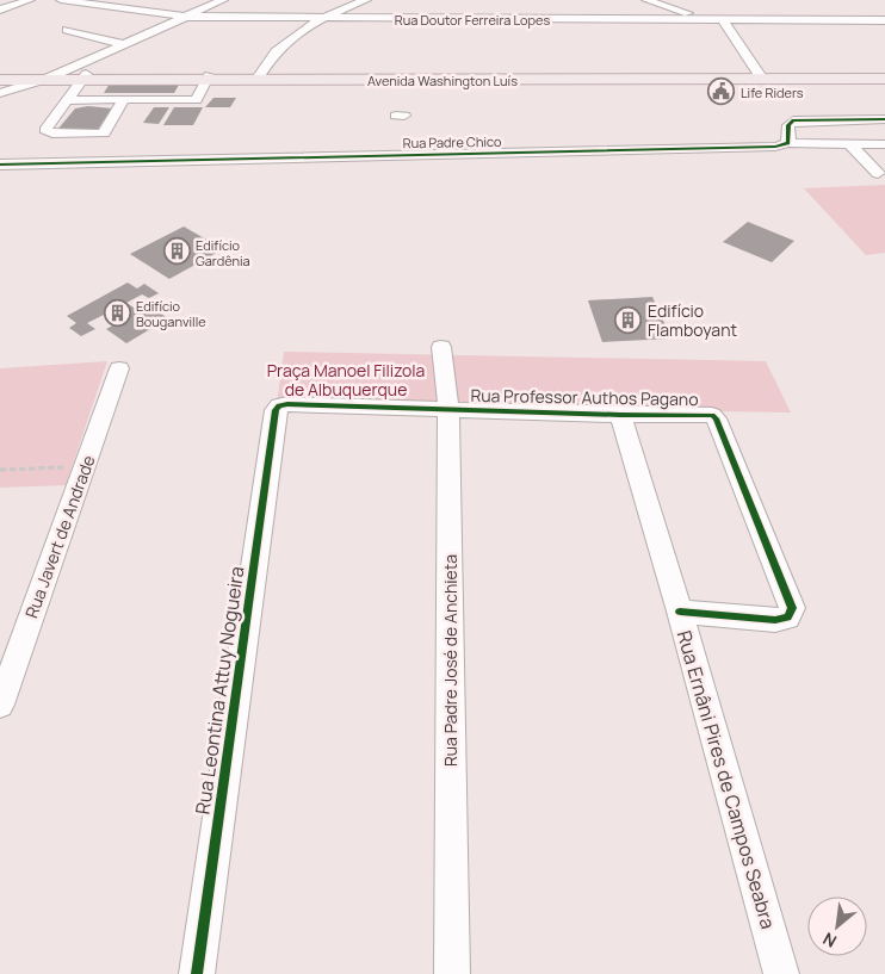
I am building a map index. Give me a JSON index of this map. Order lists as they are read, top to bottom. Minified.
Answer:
{"streets":{"main road":["Avenida Washington Luís"],"street":["Rua Doutor Ferreira Lopes","Rua Padre Chico","Rua Professor Authos Pagano","Rua Javert de Andrade","Rua Padre José de Anchieta","Rua Leontina Attuy Nogueira","Rua Ernâni Pires de Campos Seabra"]},"crossings":[["Rua Professor Authos Pagano","Rua Padre José de Anchieta"],["Rua Professor Authos Pagano","Rua Leontina Attuy Nogueira"],["Rua Professor Authos Pagano","Rua Ernâni Pires de Campos Seabra"]],"parks":["Praça Manoel Filizola de Albuquerque"],"places":{"public building":["Life Riders"],"building":["Edifício Gardênia","Edifício Bouganville","Edifício Flamboyant"]},"north":"bottom left"}
